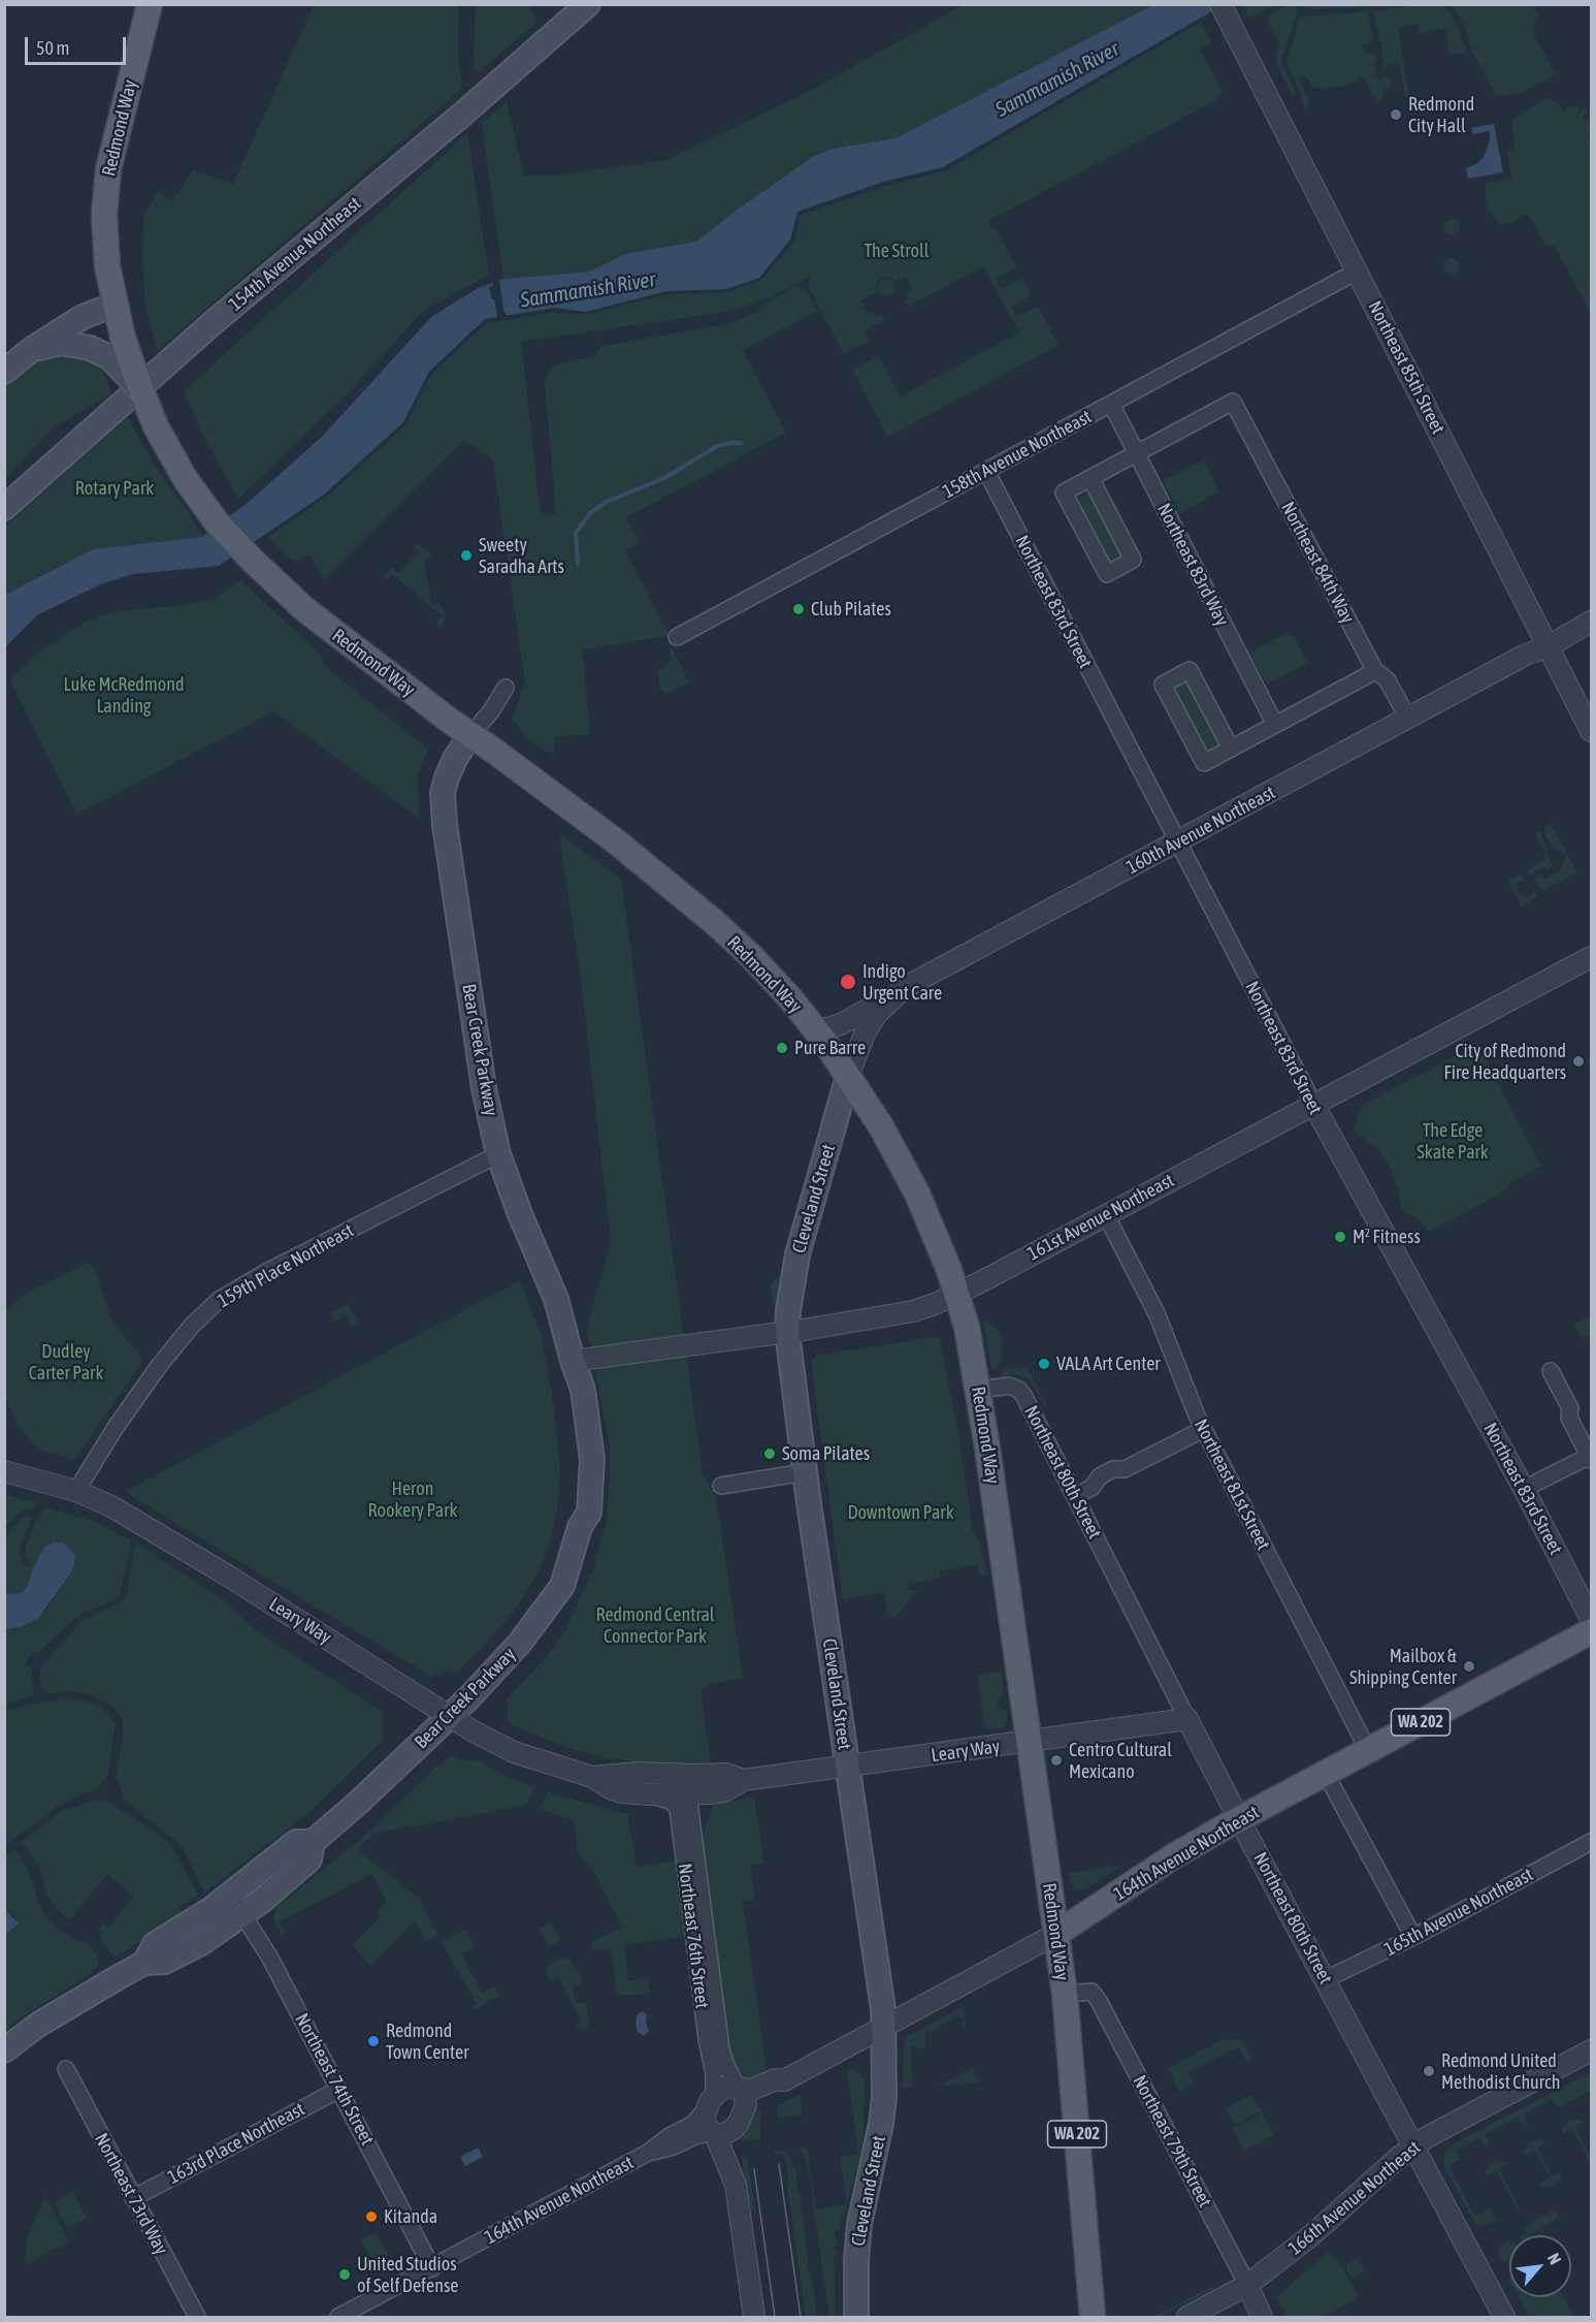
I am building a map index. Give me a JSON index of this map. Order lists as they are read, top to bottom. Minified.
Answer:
{"streets":{"main road":["Redmond Way","154th Avenue Northeast","Bear Creek Parkway","Cleveland Street","WA 202","164th Avenue Northeast"],"street":["Northeast 85th Street","158th Avenue Northeast","Northeast 84th Way","Northeast 83rd Way","Northeast 83rd Street","160th Avenue Northeast","161st Avenue Northeast","159th Place Northeast","Northeast 80th Street","Northeast 81st Street","Leary Way","165th Avenue Northeast","Northeast 76th Street","Northeast 74th Street","Northeast 79th Street","163rd Place Northeast","Northeast 73rd Way","166th Avenue Northeast"]},"crossings":[["Redmond Way","160th Avenue Northeast"],["Redmond Way","Bear Creek Parkway"],["Redmond Way","Cleveland Street"],["Redmond Way","161st Avenue Northeast"],["Redmond Way","Northeast 80th Street"],["Redmond Way","Leary Way"],["Redmond Way","164th Avenue Northeast"],["Redmond Way","Northeast 79th Street"],["Northeast 85th Street","158th Avenue Northeast"],["Northeast 85th Street","160th Avenue Northeast"],["158th Avenue Northeast","Northeast 83rd Way"],["158th Avenue Northeast","Northeast 83rd Street"],["Northeast 84th Way","Northeast 83rd Way"],["Northeast 84th Way","160th Avenue Northeast"],["Northeast 83rd Street","160th Avenue Northeast"],["Northeast 83rd Street","161st Avenue Northeast"],["160th Avenue Northeast","Cleveland Street"],["Bear Creek Parkway","161st Avenue Northeast"],["Bear Creek Parkway","159th Place Northeast"],["Bear Creek Parkway","Leary Way"],["Bear Creek Parkway","Northeast 74th Street"],["Cleveland Street","161st Avenue Northeast"],["Cleveland Street","Leary Way"],["Cleveland Street","164th Avenue Northeast"],["161st Avenue Northeast","Northeast 81st Street"],["159th Place Northeast","Leary Way"],["Northeast 80th Street","Leary Way"],["Northeast 80th Street","164th Avenue Northeast"],["Northeast 80th Street","165th Avenue Northeast"],["Northeast 80th Street","166th Avenue Northeast"],["Northeast 81st Street","164th Avenue Northeast"],["Leary Way","Northeast 76th Street"],["164th Avenue Northeast","Northeast 76th Street"],["164th Avenue Northeast","Northeast 74th Street"],["Northeast 74th Street","163rd Place Northeast"],["Northeast 79th Street","166th Avenue Northeast"],["163rd Place Northeast","Northeast 73rd Way"]],"water":["Sammamish River"],"parks":["The Stroll","Rotary Park","Luke McRedmond Landing","The Edge Skate Park","Dudley Carter Park","Heron Rookery Park","Downtown Park","Redmond Central Connector Park"],"places":["Redmond City Hall","Sweety Saradha Arts","Club Pilates","Indigo Urgent Care","Pure Barre","City of Redmond Fire Headquarters","M² Fitness","VALA Art Center","Soma Pilates","Mailbox & Shipping Center","Centro Cultural Mexicano","Redmond Town Center","Redmond United Methodist Church","Kitanda","United Studios of Self Defense"],"scale_bar":"50 m","north":"top right"}
